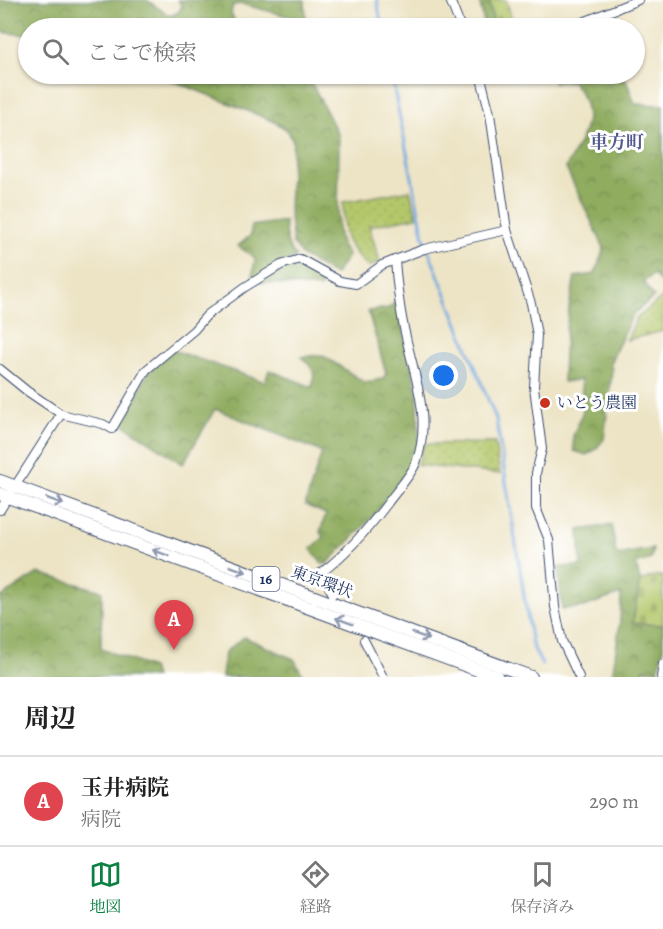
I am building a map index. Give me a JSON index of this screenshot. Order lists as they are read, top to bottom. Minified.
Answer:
{"streets":{"highway":["16","東京環状"]},"districts":["車方町"],"places":["いとう農園"],"page":{"search":"ここで検索","pins":"A","heading":"周辺","list":[{"mark":"A","name":"玉井病院","note":"病院","value":"290 m"}],"nav":["地図","経路","保存済み"]}}
